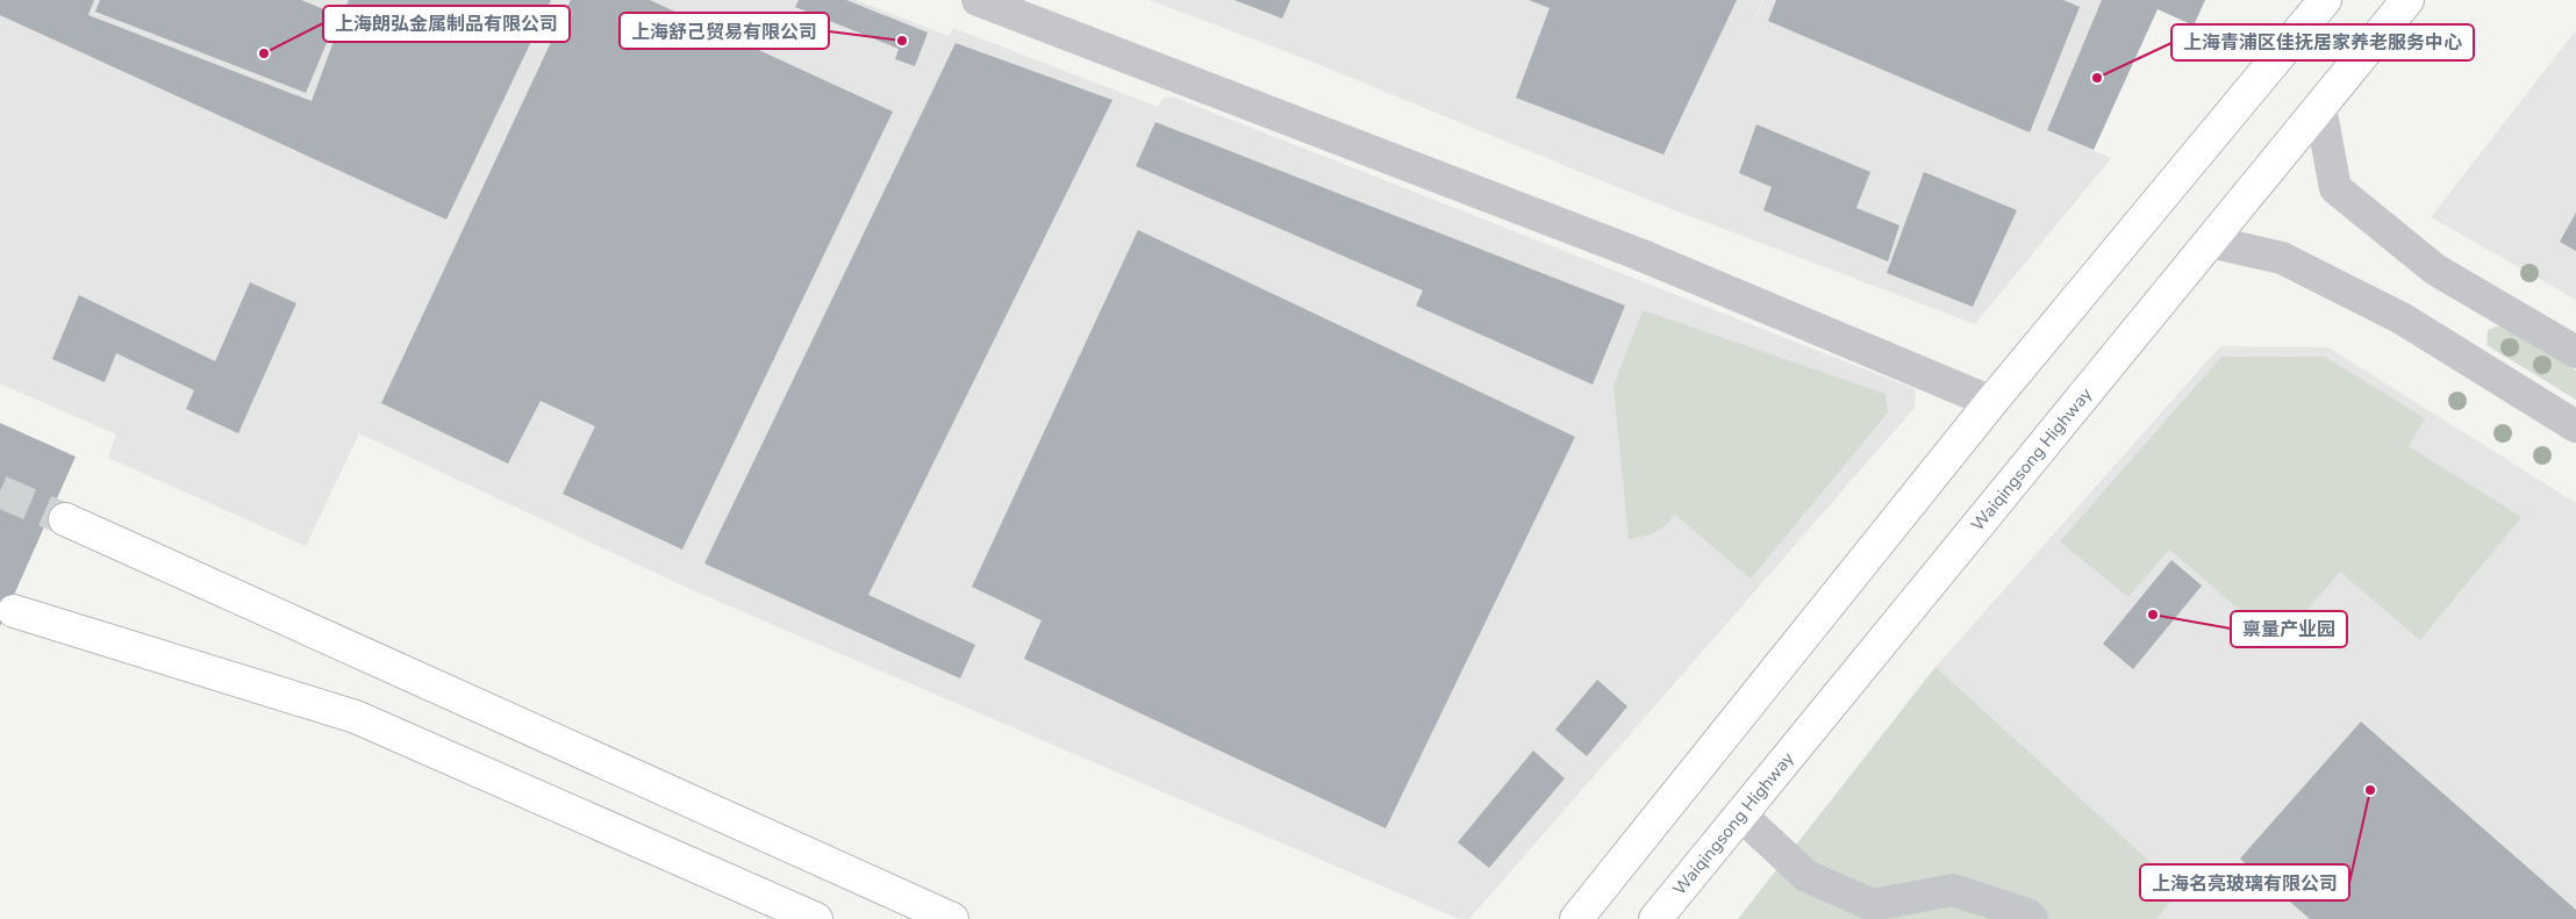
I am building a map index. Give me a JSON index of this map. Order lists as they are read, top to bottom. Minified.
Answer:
{"streets":{"main road":["Waiqingsong Highway"]},"places":["上海舒己贸易有限公司","上海朗弘金属制品有限公司","上海青浦区佳抚居家养老服务中心","禀量产业园","上海名亮玻璃有限公司"]}
